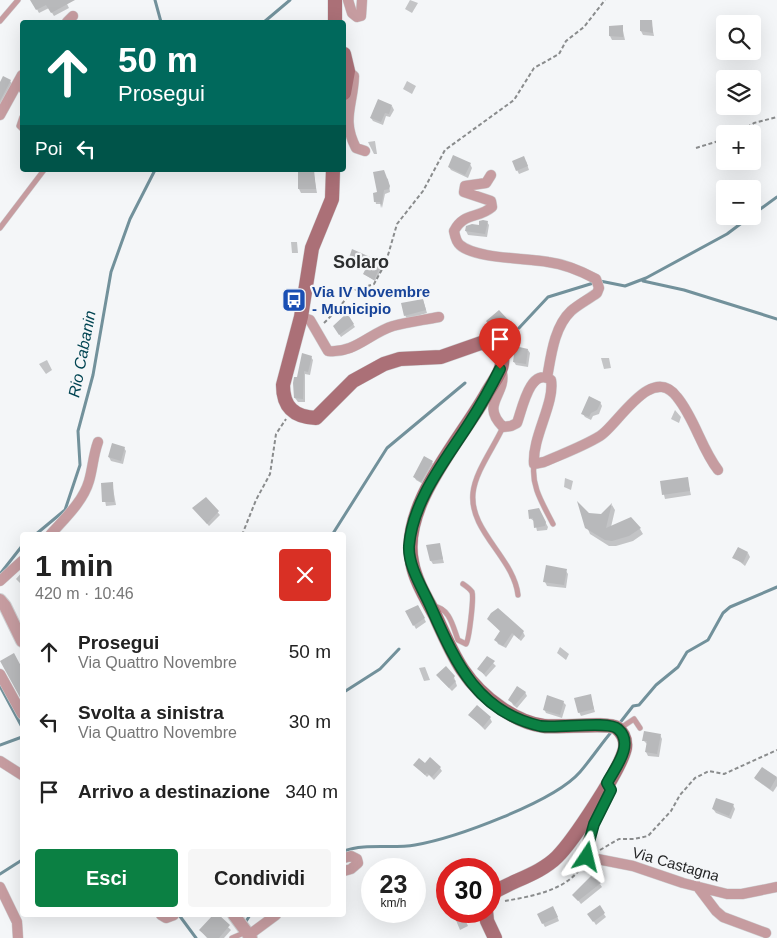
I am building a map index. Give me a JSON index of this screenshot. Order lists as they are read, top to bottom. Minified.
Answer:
{"streets":{"street":["Via Castagna"]},"districts":["Solaro"],"water":["Rio Cabanin"],"places":{"bus stop":["Via IV Novembre - Municipio"]},"page":{"map_buttons":["+","−"],"turn":["50 m","Prosegui"],"then":"Poi","heading":["1 min","420 m · 10:46"],"list":[{"name":"Prosegui","note":"Via Quattro Novembre","value":"50 m"},{"name":"Svolta a sinistra","note":"Via Quattro Novembre","value":"30 m"},{"name":"Arrivo a destinazione","value":"340 m"}],"buttons":["Esci","Condividi"],"speed":"23 km/h","limit":"30"}}
